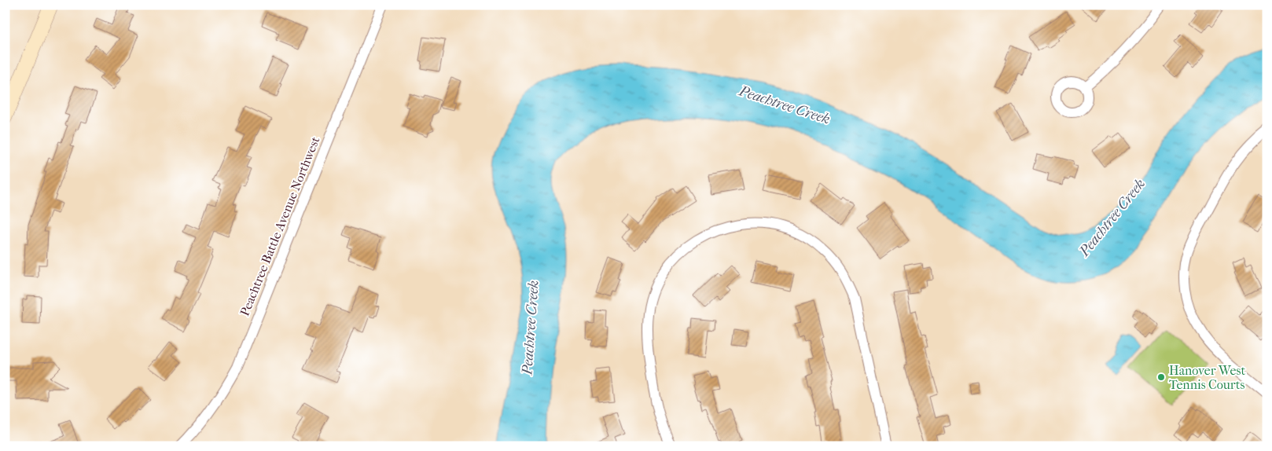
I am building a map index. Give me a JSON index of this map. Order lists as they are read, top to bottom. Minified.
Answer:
{"streets":{"street":["Peachtree Battle Avenue Northwest"]},"water":["Peachtree Creek"],"places":["Hanover West Tennis Courts"]}
